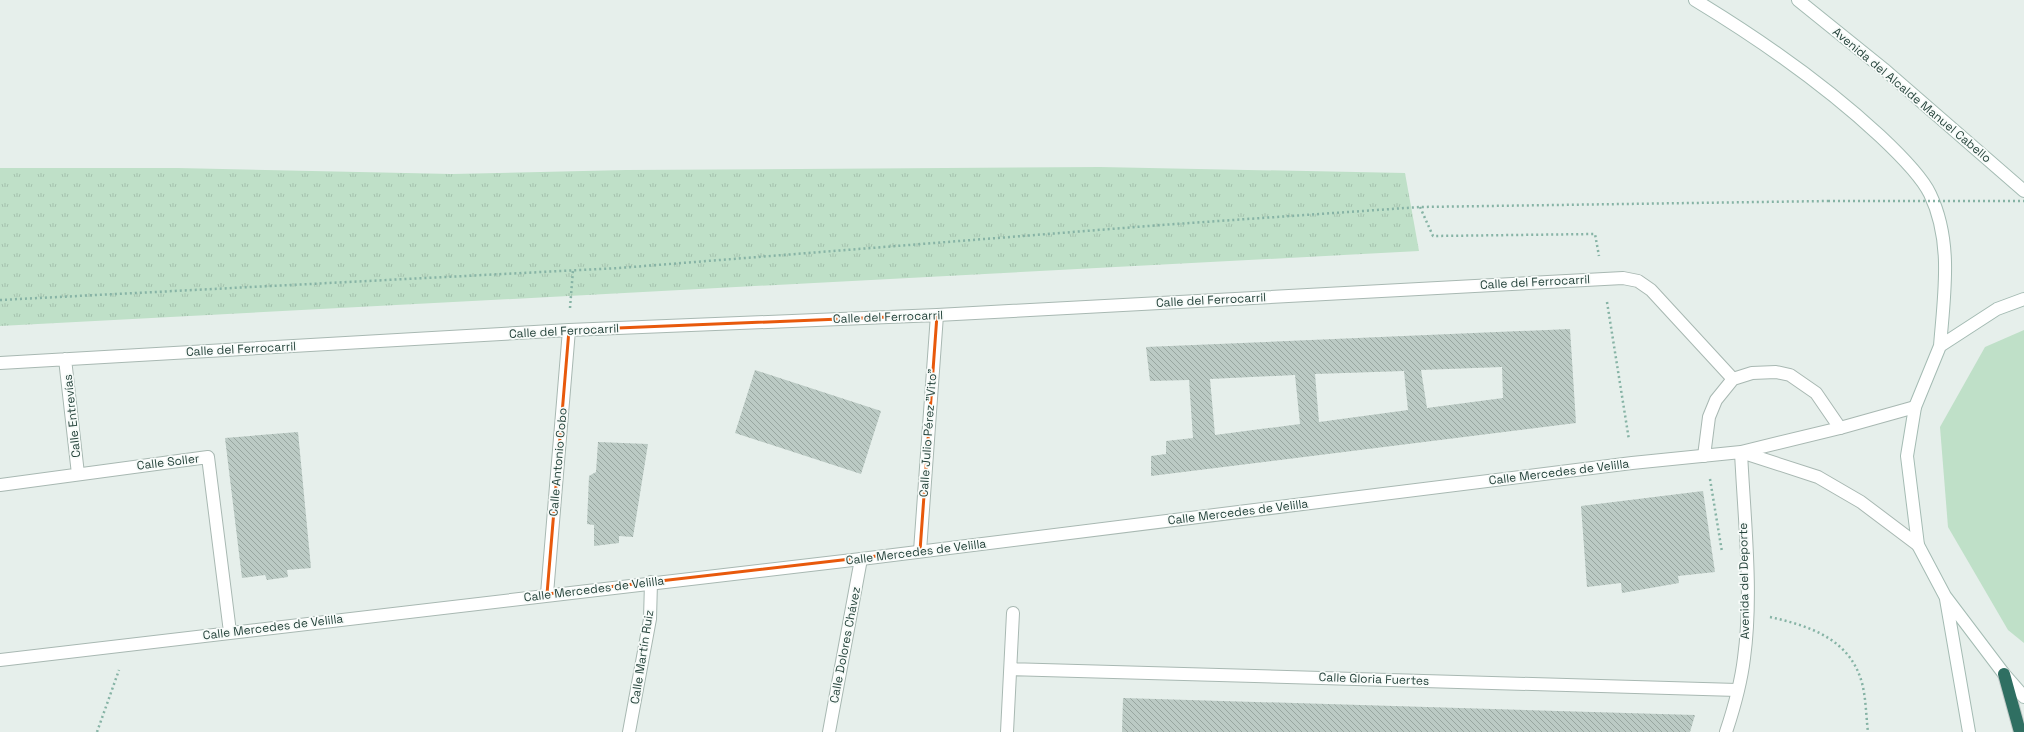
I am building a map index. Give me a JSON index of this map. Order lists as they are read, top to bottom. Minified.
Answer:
{"streets":{"street":["Avenida del Alcalde Manuel Cabello","Calle del Ferrocarril","Calle Entrevías","Calle Julio Pérez \"Vito\"","Calle Soller","Calle Antonio Cobo","Calle Mercedes de Velilla","Avenida del Deporte","Calle Dolores Chávez","Calle Martín Ruiz","Calle Gloria Fuertes"]},"crossings":[["Calle del Ferrocarril","Calle Entrevías"],["Calle del Ferrocarril","Calle Julio Pérez \"Vito\""],["Calle del Ferrocarril","Calle Antonio Cobo"],["Calle Entrevías","Calle Soller"],["Calle Julio Pérez \"Vito\"","Calle Mercedes de Velilla"],["Calle Soller","Calle Mercedes de Velilla"],["Calle Antonio Cobo","Calle Mercedes de Velilla"],["Calle Mercedes de Velilla","Avenida del Deporte"],["Calle Mercedes de Velilla","Calle Dolores Chávez"],["Calle Mercedes de Velilla","Calle Martín Ruiz"],["Avenida del Deporte","Calle Gloria Fuertes"]]}
